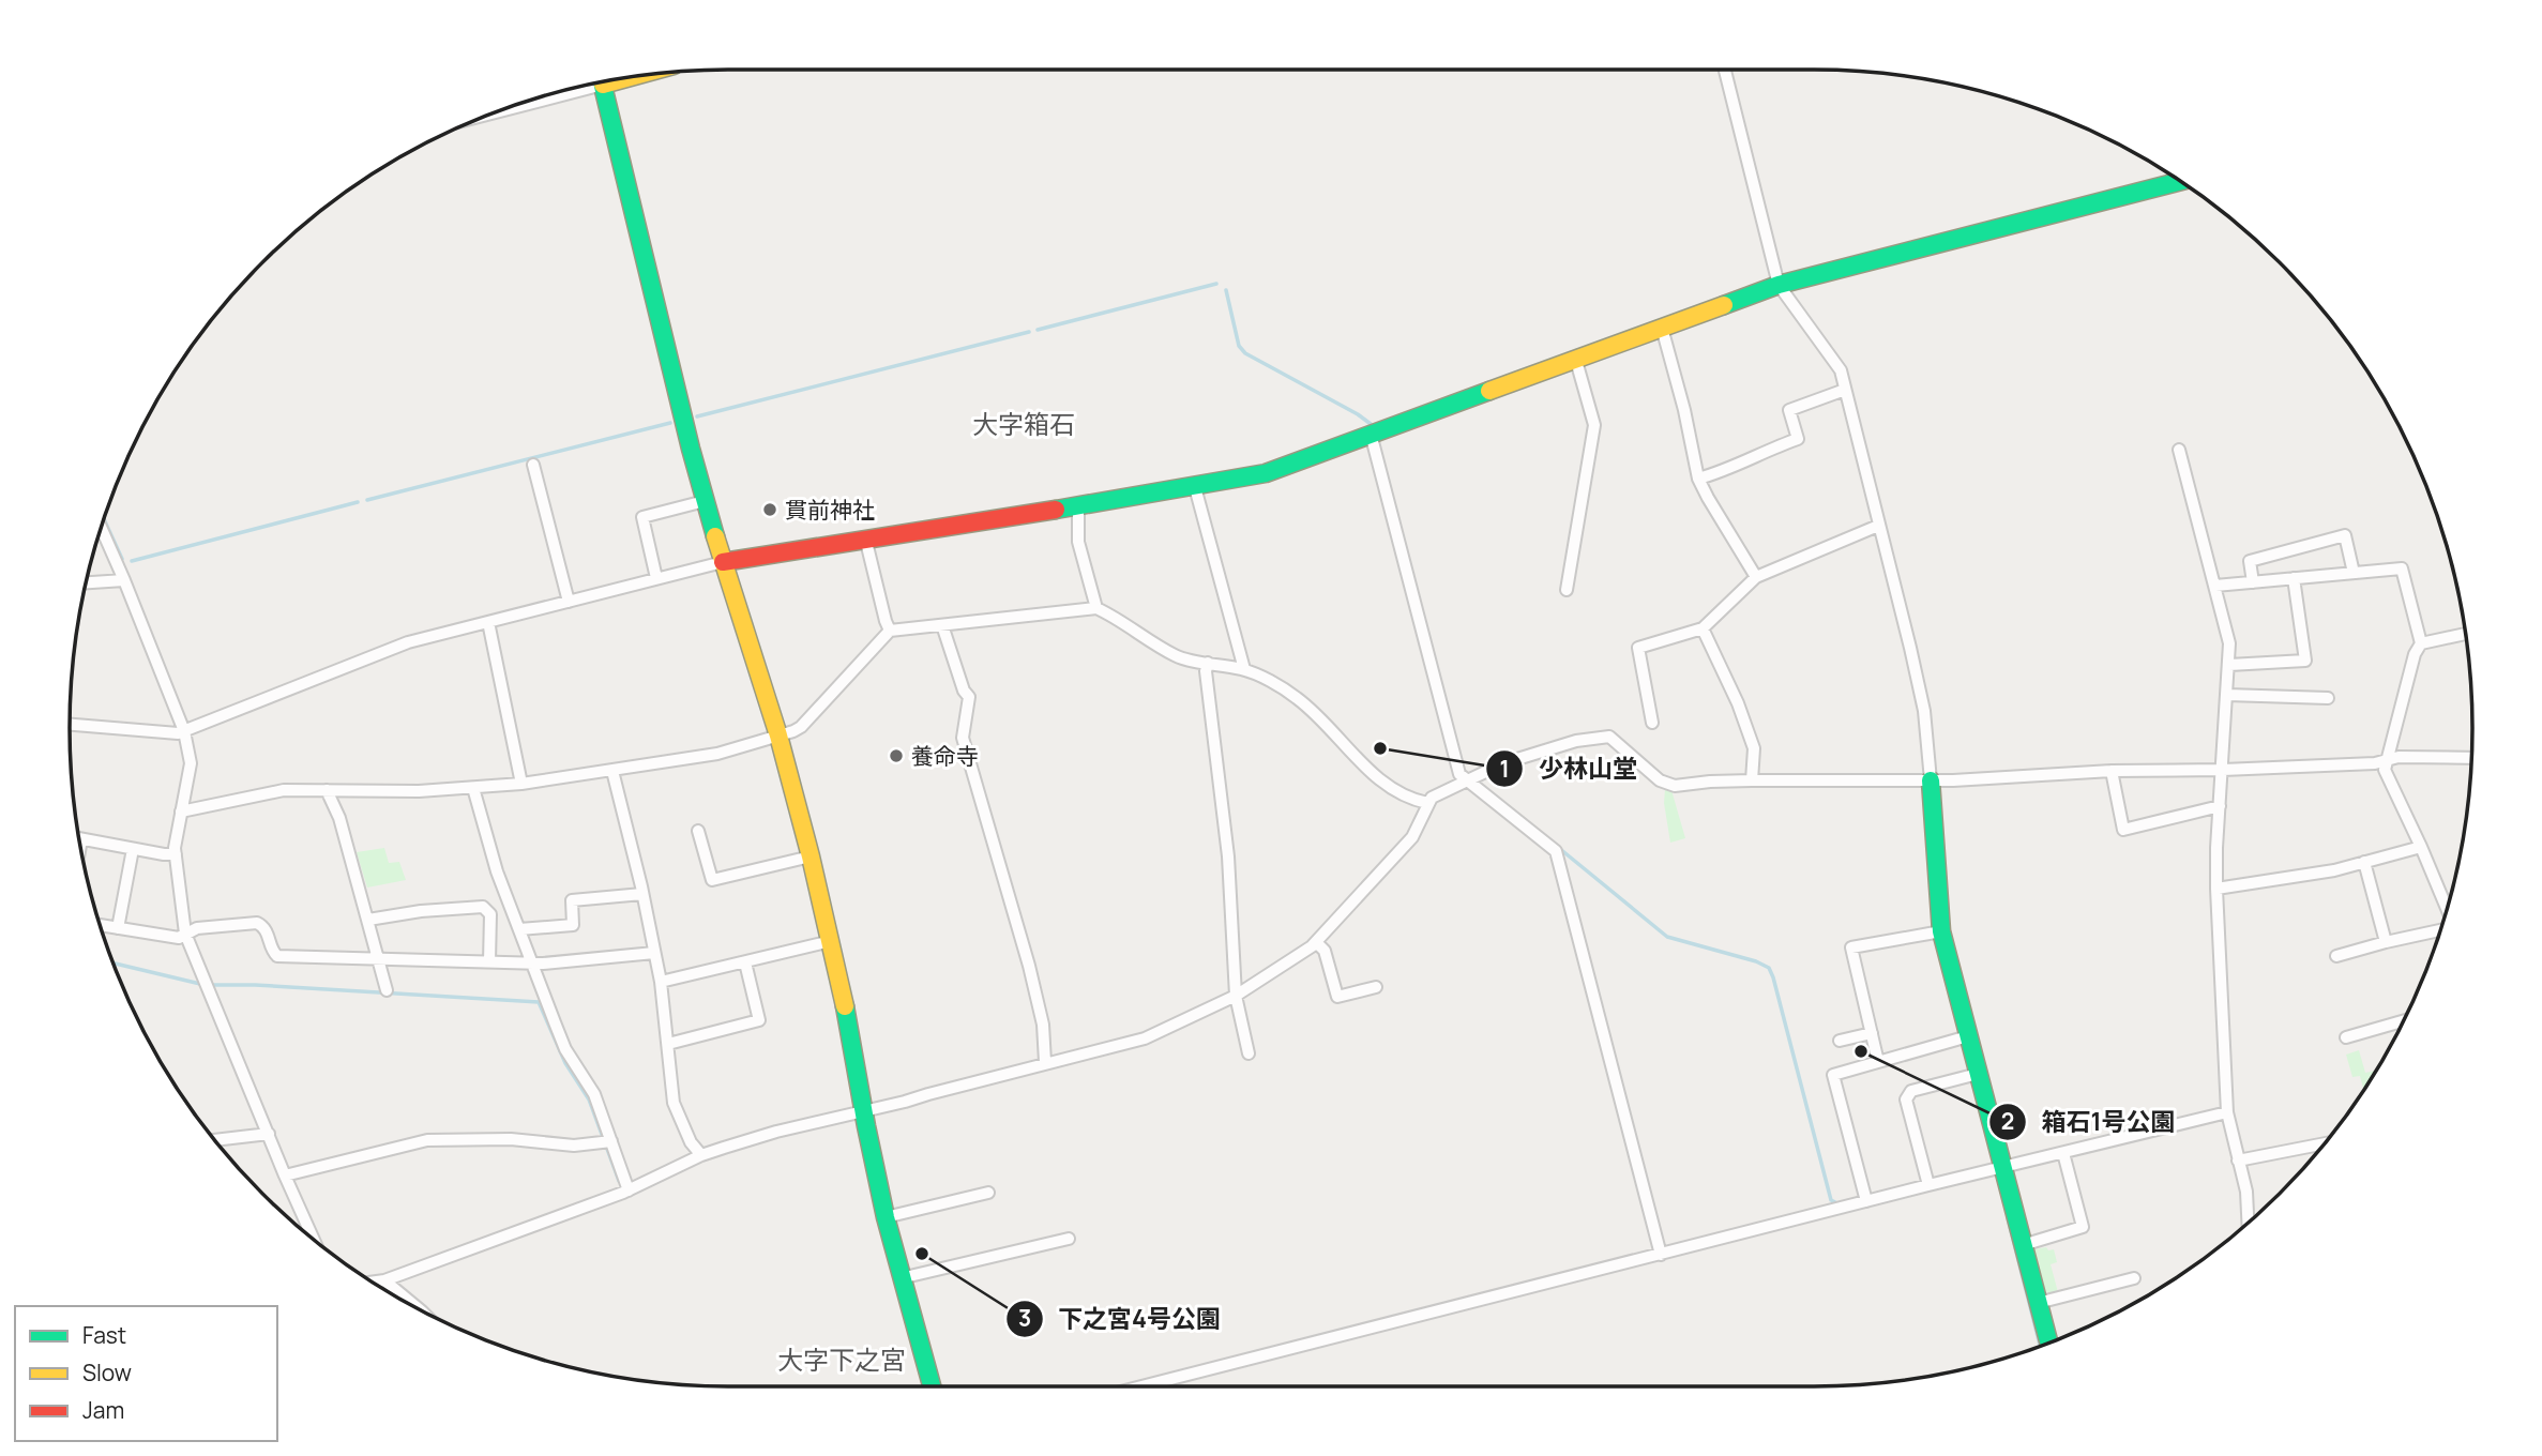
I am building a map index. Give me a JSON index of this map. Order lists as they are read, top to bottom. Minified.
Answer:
{"districts":["大字箱石","大字下之宮"],"places":["貫前神社","少林山堂","養命寺","箱石1号公園","下之宮4号公園"],"legend":["Fast","Slow","Jam"]}
